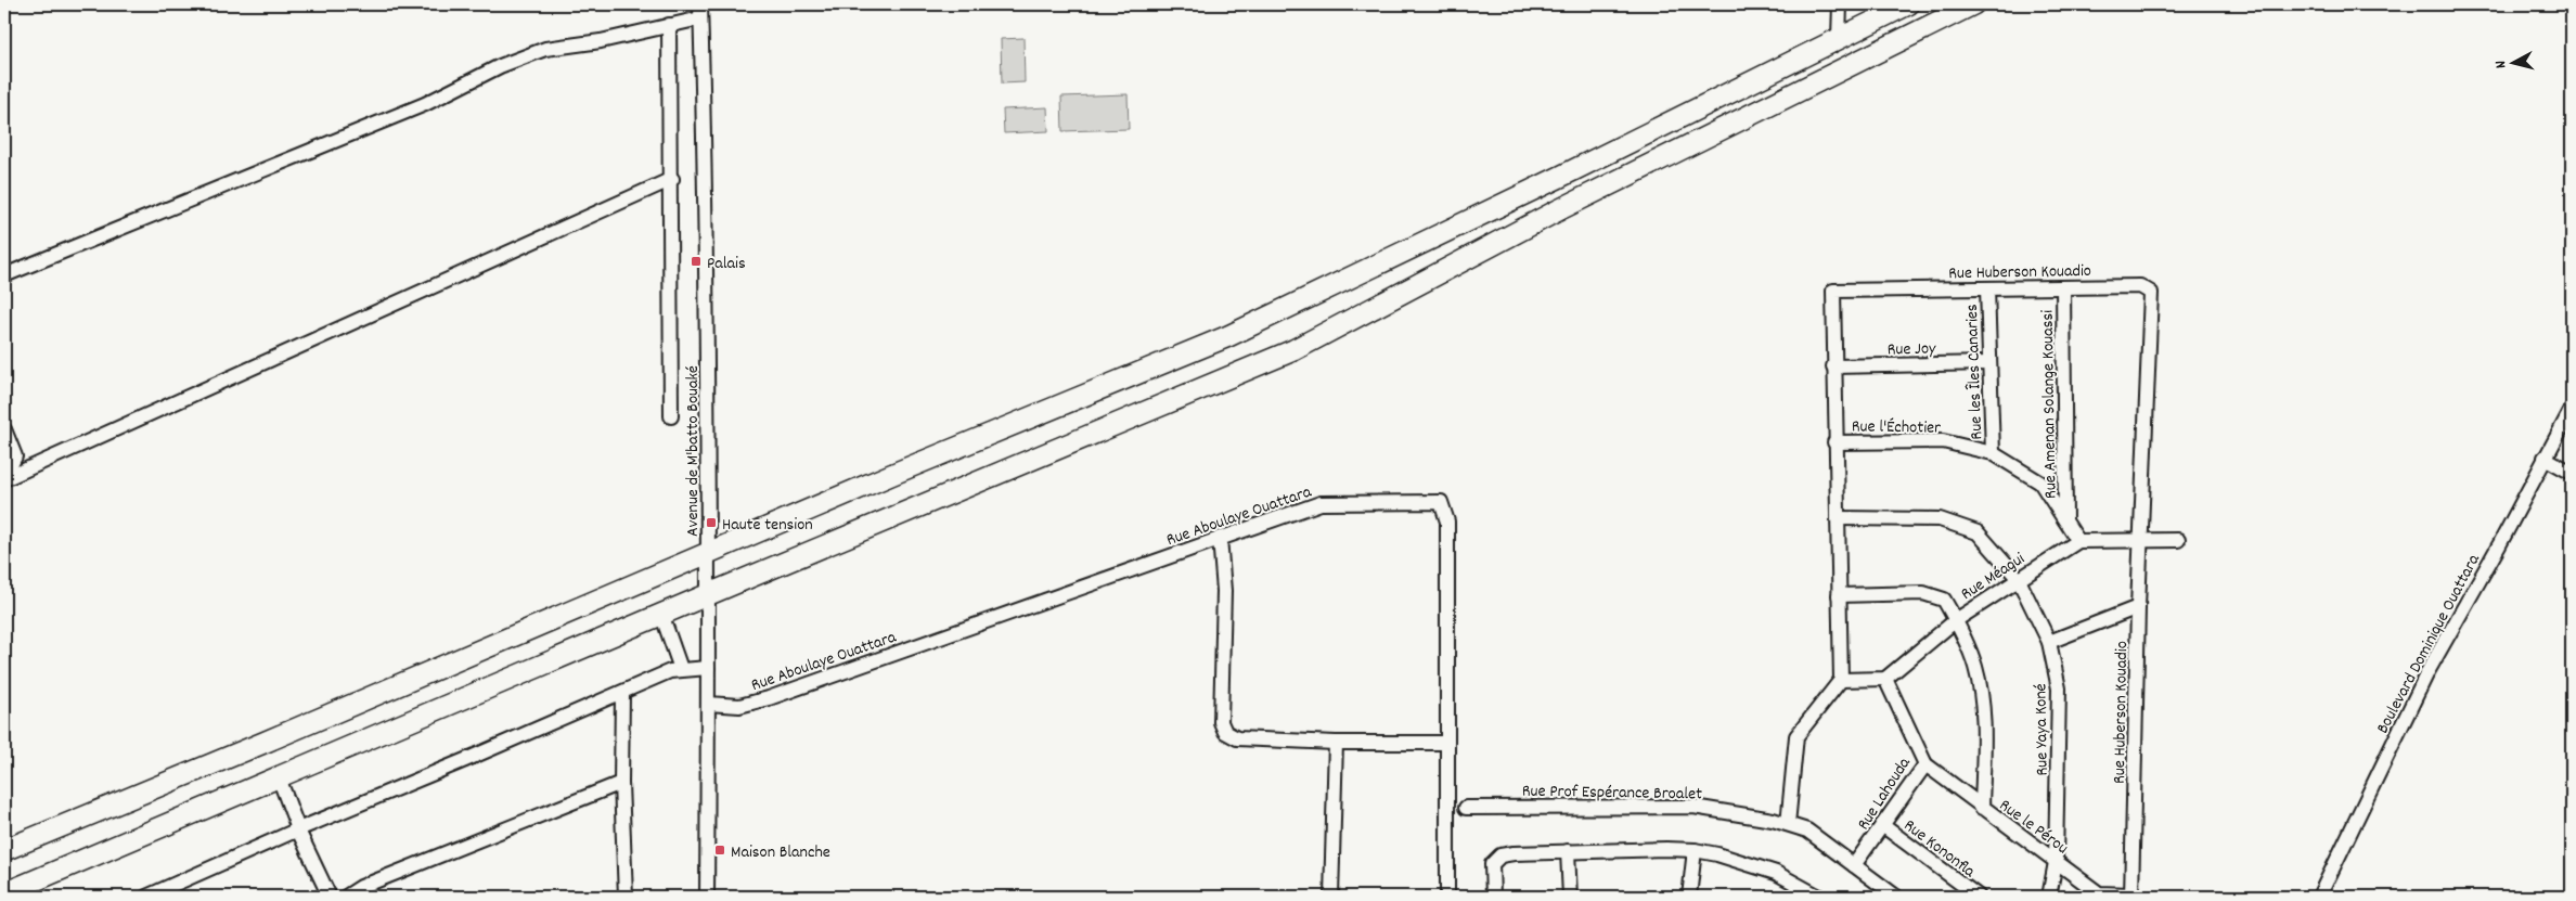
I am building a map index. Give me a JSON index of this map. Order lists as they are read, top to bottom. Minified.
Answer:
{"streets":{"street":["Rue Huberson Kouadio","Rue Joy","Rue les Îles Canaries","Rue Amenan Solange Kouassi","Rue l'Échotier","Avenue de M'batto Bouaké","Rue Aboulaye Ouattara","Rue Méagui","Boulevard Dominique Ouattara","Rue Yaya Koné","Rue Prof Espérance Broalet","Rue Lahouda","Rue le Pérou","Rue Kononfla"]},"crossings":[["Rue Huberson Kouadio","Rue Joy"],["Rue Huberson Kouadio","Rue les Îles Canaries"],["Rue Huberson Kouadio","Rue Amenan Solange Kouassi"],["Rue Huberson Kouadio","Rue l'Échotier"],["Rue Huberson Kouadio","Rue Yaya Koné"],["Rue Huberson Kouadio","Rue le Pérou"],["Rue Joy","Rue les Îles Canaries"],["Rue les Îles Canaries","Rue l'Échotier"],["Rue Amenan Solange Kouassi","Rue l'Échotier"],["Rue l'Échotier","Rue Méagui"],["Avenue de M'batto Bouaké","Rue Aboulaye Ouattara"],["Rue Méagui","Rue Yaya Koné"],["Rue Méagui","Rue Lahouda"],["Rue Yaya Koné","Rue le Pérou"],["Rue Prof Espérance Broalet","Rue Lahouda"],["Rue Lahouda","Rue le Pérou"],["Rue Lahouda","Rue Kononfla"]],"places":{"transit":["Palais","Haute tension","Maison Blanche"]},"north":"left"}
